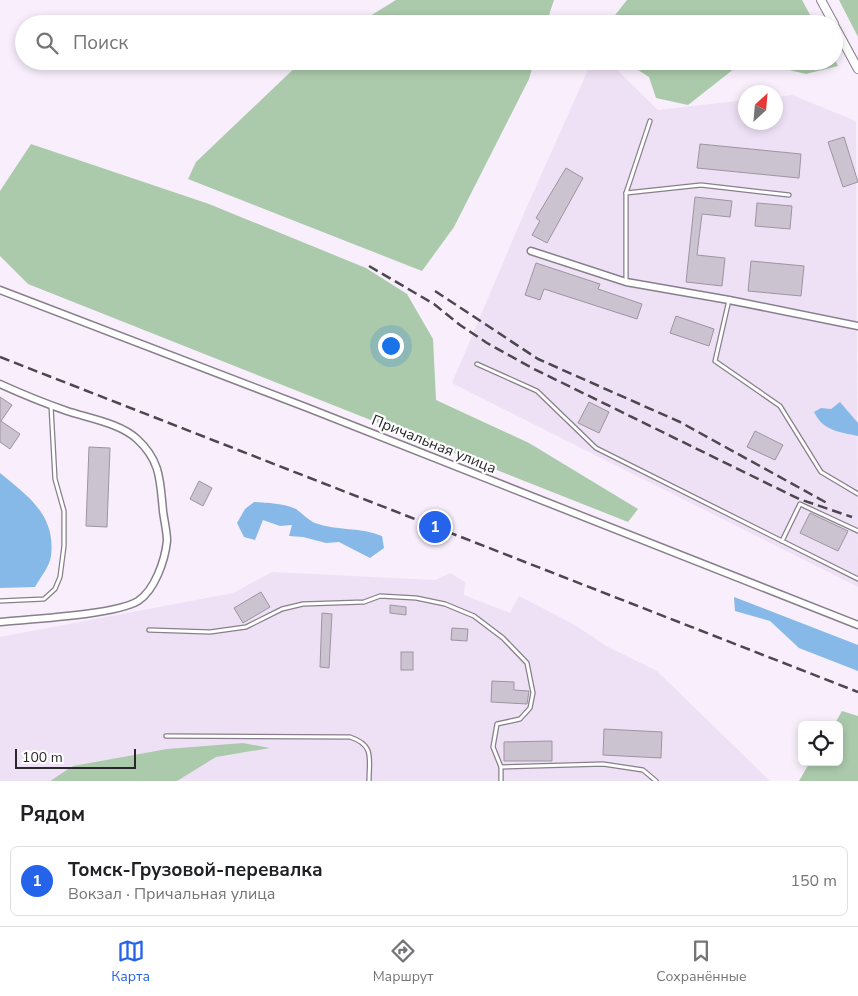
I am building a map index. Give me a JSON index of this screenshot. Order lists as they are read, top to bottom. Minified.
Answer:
{"streets":{"street":["Причальная улица"]},"scale_bar":"100 m","north":"top right","page":{"search":"Поиск","pins":"1","scale":"100 m","heading":"Рядом","list":[{"mark":"1","name":"Томск-Грузовой-перевалка","note":"Вокзал · Причальная улица","value":"150 m"}],"nav":["Карта","Маршрут","Сохранённые"]}}
